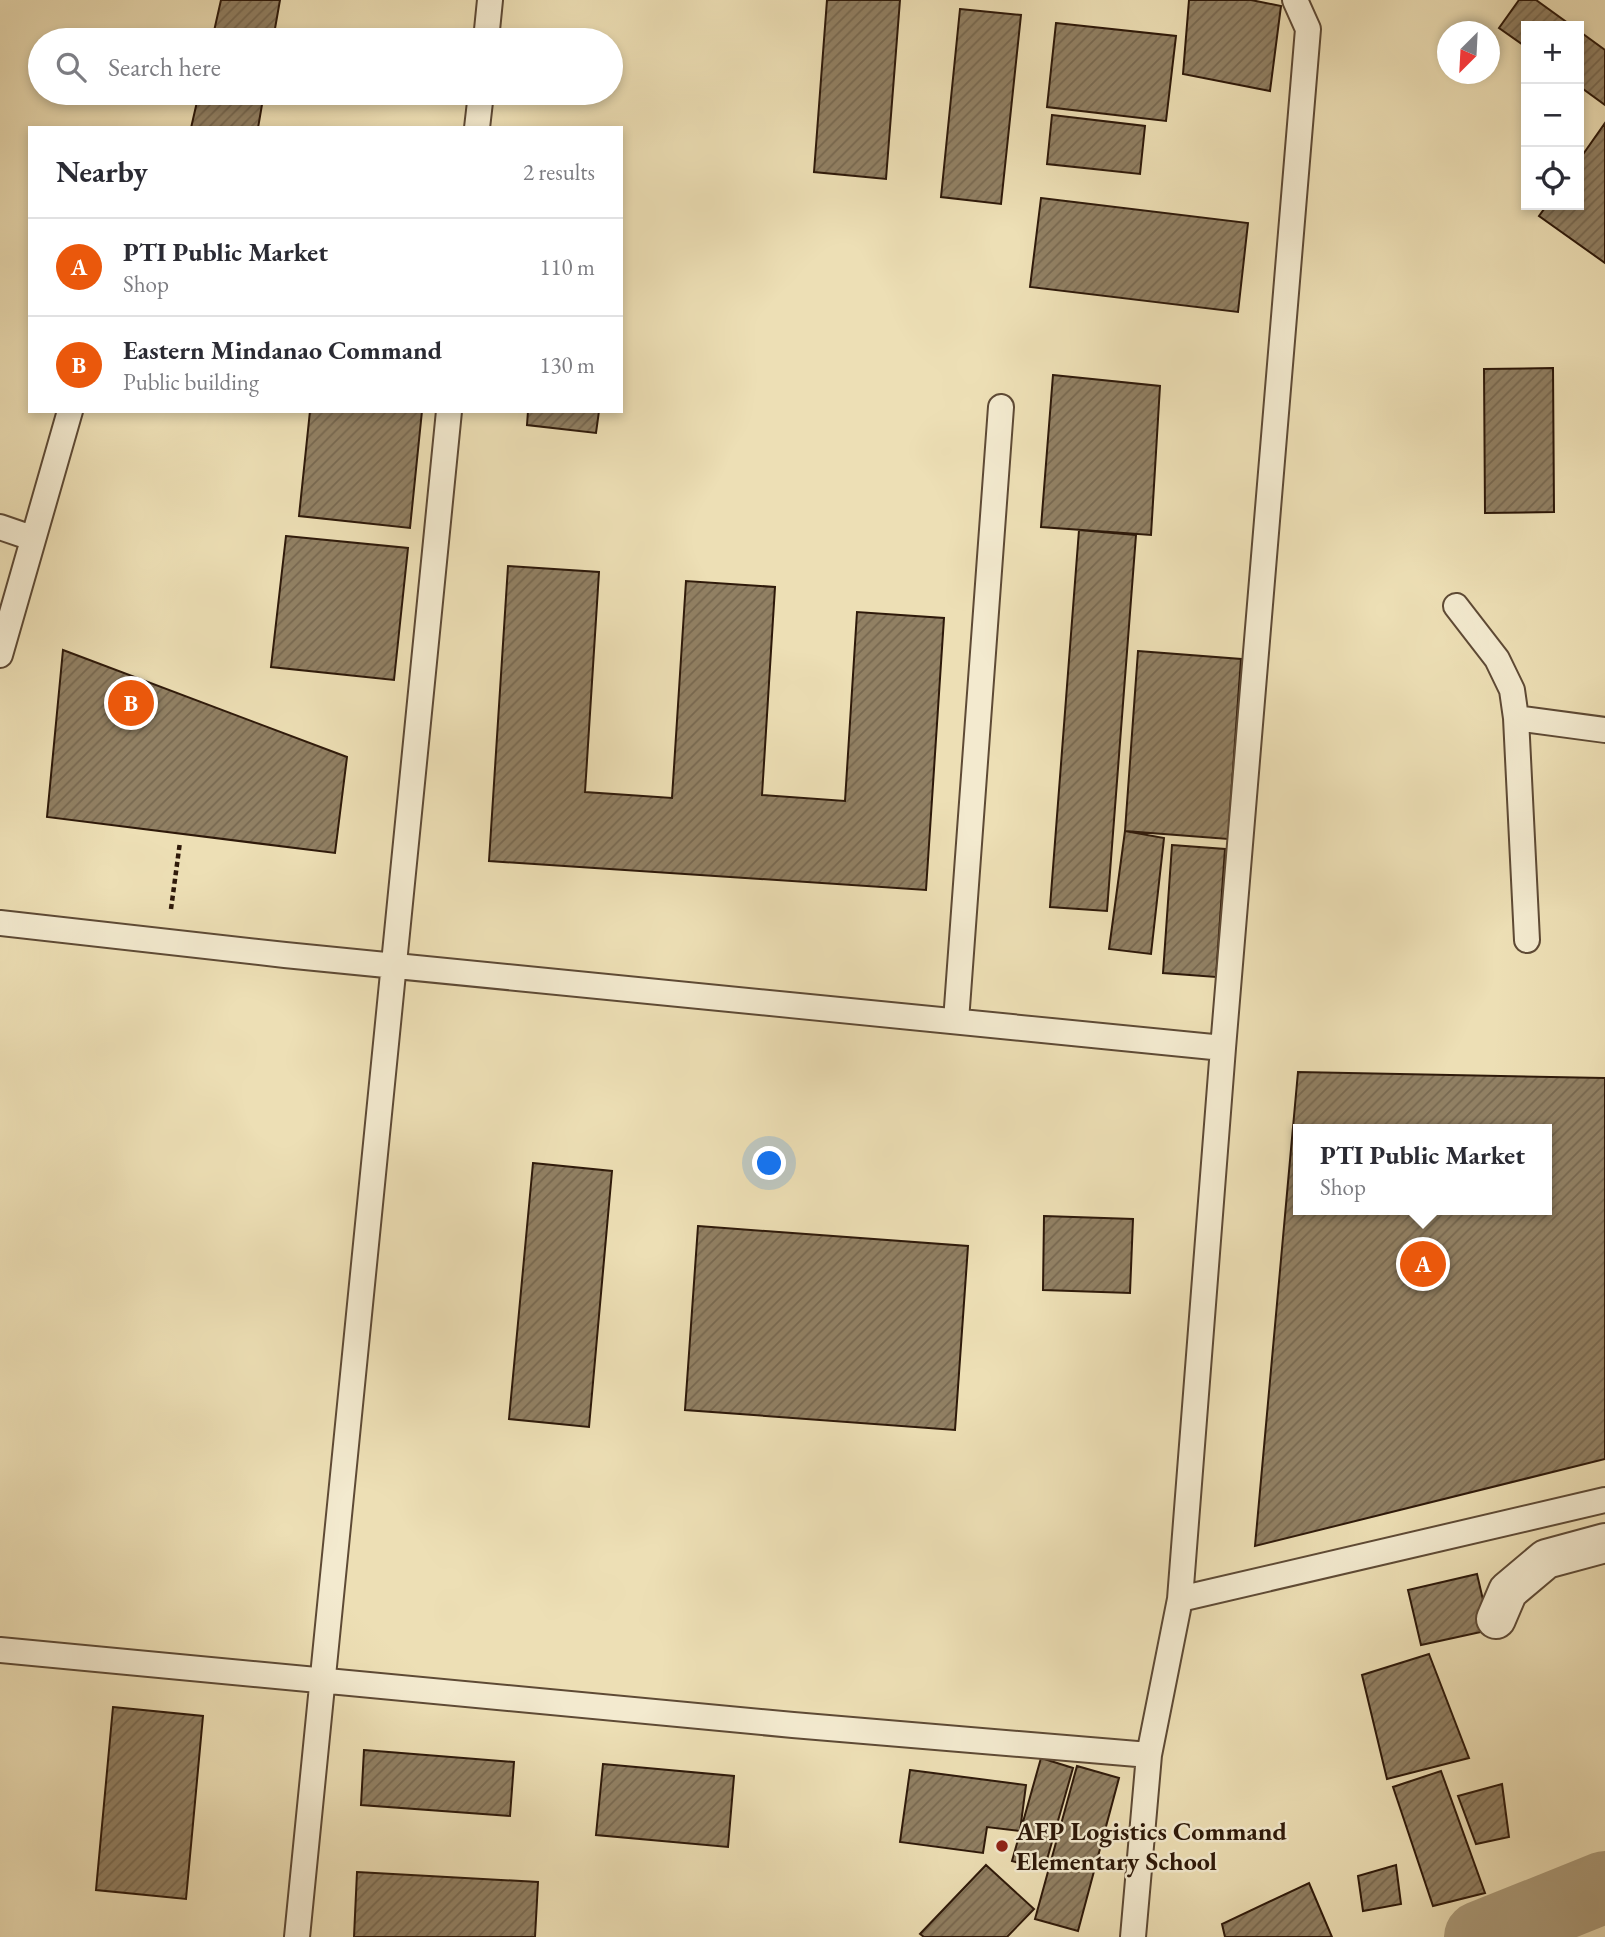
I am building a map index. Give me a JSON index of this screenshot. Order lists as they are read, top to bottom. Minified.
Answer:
{"places":["AFP Logistics Command Elementary School"],"north":"bottom left","page":{"map_buttons":["+","−"],"search":"Search here","heading":["Nearby","2 results"],"list":[{"mark":"A","name":"PTI Public Market","note":"Shop","value":"110 m"},{"mark":"B","name":"Eastern Mindanao Command","note":"Public building","value":"130 m"}],"pins":["B","A"],"popup":["PTI Public Market","Shop"]}}
